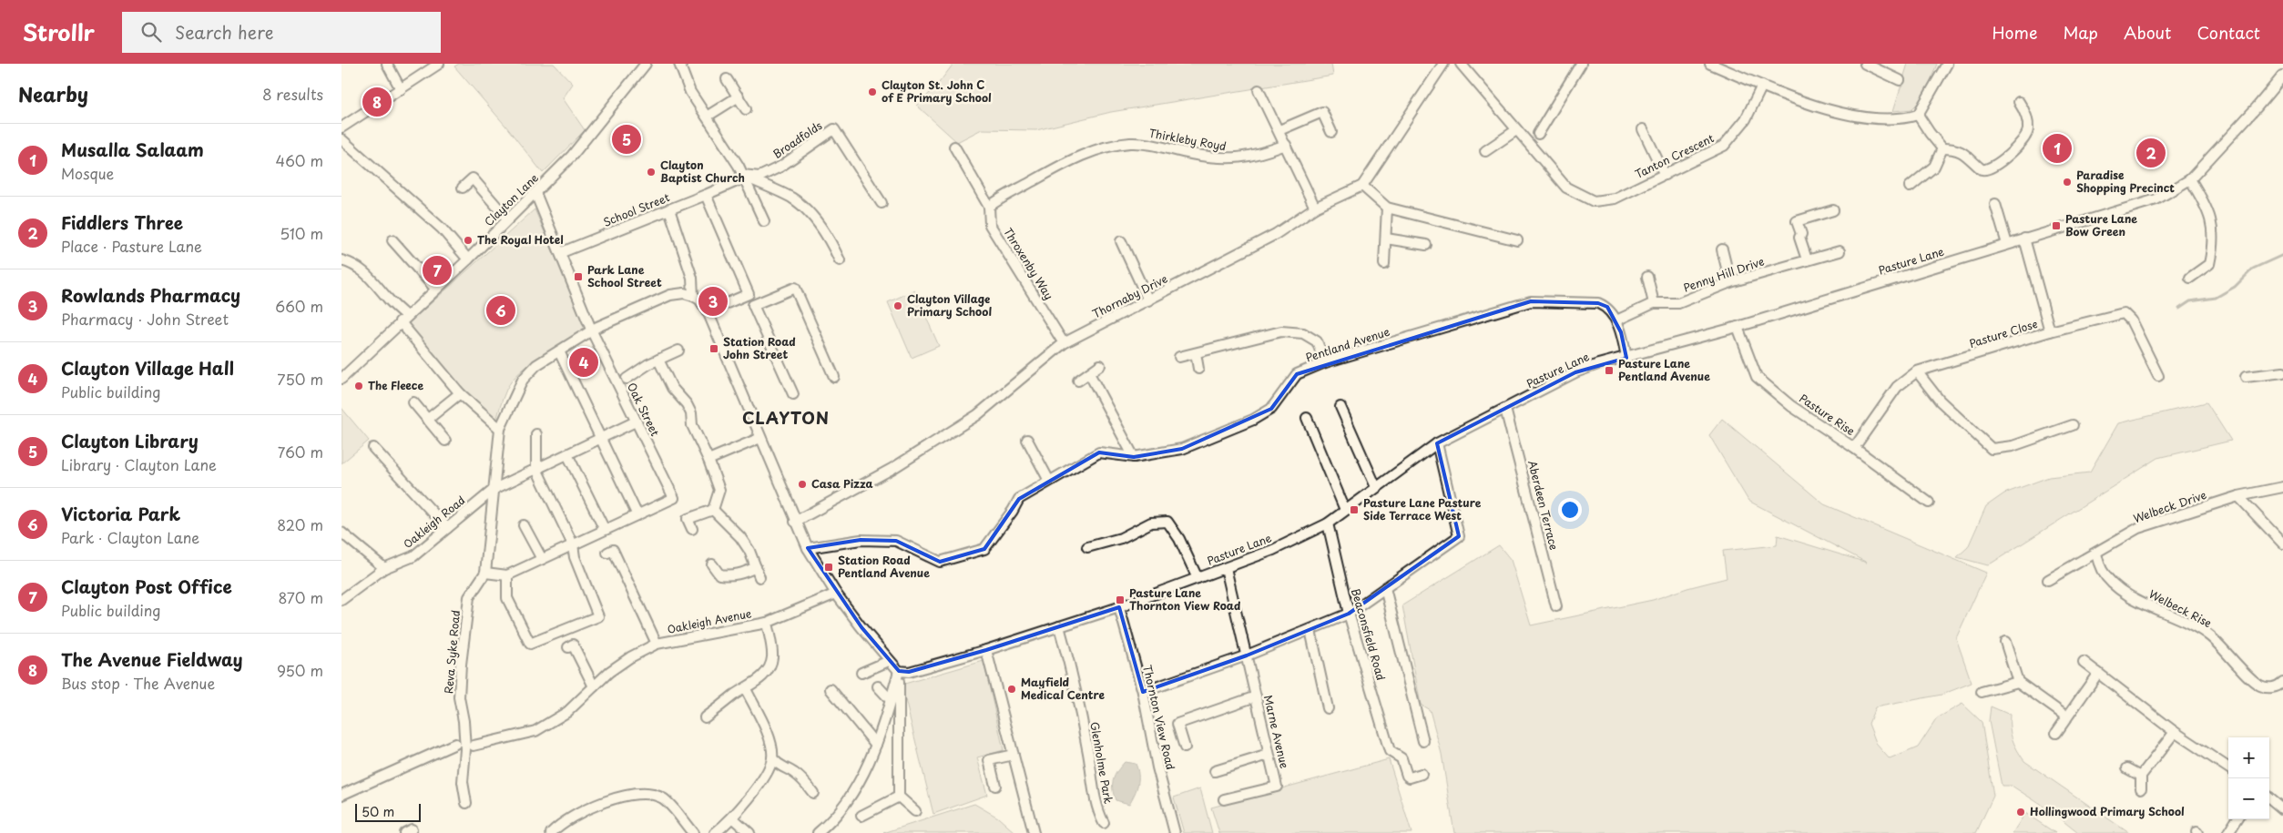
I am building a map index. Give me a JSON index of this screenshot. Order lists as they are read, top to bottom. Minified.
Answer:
{"streets":{"street":["Broadfolds","Thirkleby Royd","Tanton Crescent","Clayton Lane","School Street","Pasture Lane","Throxenby Way","Penny Hill Drive","Thornaby Drive","Pasture Close","Pentland Avenue","Oak Street","Pasture Rise","Aberdeen Terrace","Welbeck Drive","Oakleigh Road","Welbeck Rise","Oakleigh Avenue","Beaconsfield Road","Reva Syke Road","Thornton View Road","Marne Avenue","Glenholme Park"]},"crossings":[["Broadfolds","School Street"],["Thirkleby Royd","Throxenby Way"],["Clayton Lane","Oak Street"],["School Street","Oak Street"],["Pasture Lane","Pentland Avenue"],["Pasture Lane","Pasture Rise"],["Pasture Lane","Aberdeen Terrace"],["Pasture Lane","Beaconsfield Road"],["Pasture Lane","Thornton View Road"],["Pasture Lane","Marne Avenue"],["Pasture Lane","Glenholme Park"],["Throxenby Way","Thornaby Drive"],["Penny Hill Drive","Pentland Avenue"],["Pasture Close","Pasture Rise"],["Oak Street","Oakleigh Road"],["Welbeck Drive","Welbeck Rise"]],"districts":["CLAYTON"],"places":{"other":["Clayton St. John C of E Primary School","Clayton Baptist Church","Paradise Shopping Precinct","The Royal Hotel","Clayton Village Primary School","The Fleece","Casa Pizza","Mayfield Medical Centre","Hollingwood Primary School"],"transit":["Pasture Lane Bow Green","Park Lane School Street","Station Road John Street","Pasture Lane Pentland Avenue","Pasture Lane Pasture Side Terrace West","Station Road Pentland Avenue","Pasture Lane Thornton View Road"]},"scale_bar":"50 m","page":{"header":"Strollr","search":"Search here","nav":["Home","Map","About","Contact"],"heading":["Nearby","8 results"],"pins":["8","5","1","2","7","3","6","4"],"list":[{"mark":"1","name":"Musalla Salaam","note":"Mosque","value":"460 m"},{"mark":"2","name":"Fiddlers Three","note":"Place · Pasture Lane","value":"510 m"},{"mark":"3","name":"Rowlands Pharmacy","note":"Pharmacy · John Street","value":"660 m"},{"mark":"4","name":"Clayton Village Hall","note":"Public building","value":"750 m"},{"mark":"5","name":"Clayton Library","note":"Library · Clayton Lane","value":"760 m"},{"mark":"6","name":"Victoria Park","note":"Park · Clayton Lane","value":"820 m"},{"mark":"7","name":"Clayton Post Office","note":"Public building","value":"870 m"},{"mark":"8","name":"The Avenue Fieldway","note":"Bus stop · The Avenue","value":"950 m"}],"map_buttons":["+","−"],"scale":"50 m"}}
